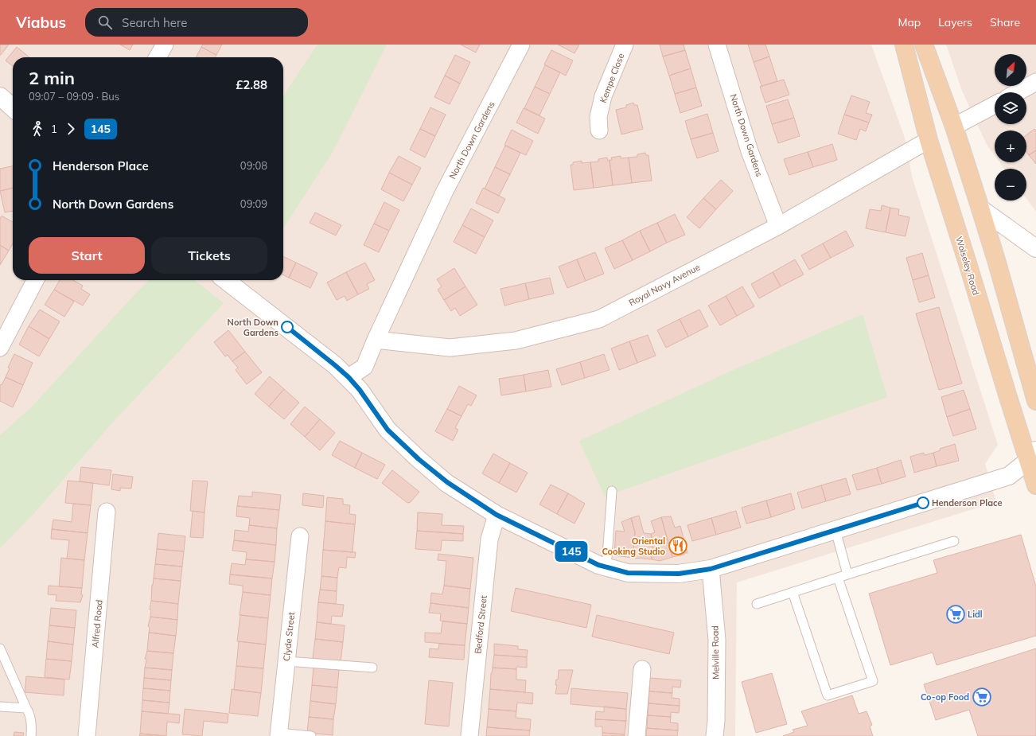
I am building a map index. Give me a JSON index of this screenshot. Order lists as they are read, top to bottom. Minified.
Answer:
{"streets":{"main road":["Wolseley Road"],"street":["Kempe Close","North Down Gardens","Royal Navy Avenue","Alfred Road","Bedford Street","Clyde Street","Melville Road"]},"crossings":[["North Down Gardens","Royal Navy Avenue"],["Wolseley Road","Royal Navy Avenue"]],"places":{"other":["North Down Gardens","Henderson Place"],"restaurant":["Oriental Cooking Studio"],"supermarket":["Lidl","Co-op Food"]},"lines":["bus line 145"],"north":"top right","page":{"header":"Viabus","search":"Search here","nav":["Map","Layers","Share"],"on_map":"145","map_buttons":["+","−"],"heading":["2 min","09:07 – 09:09 · Bus","£2.88"],"legs":["1","145"],"list":[{"name":"Henderson Place","value":"09:08"},{"name":"North Down Gardens","value":"09:09"}],"buttons":["Start","Tickets"]}}
